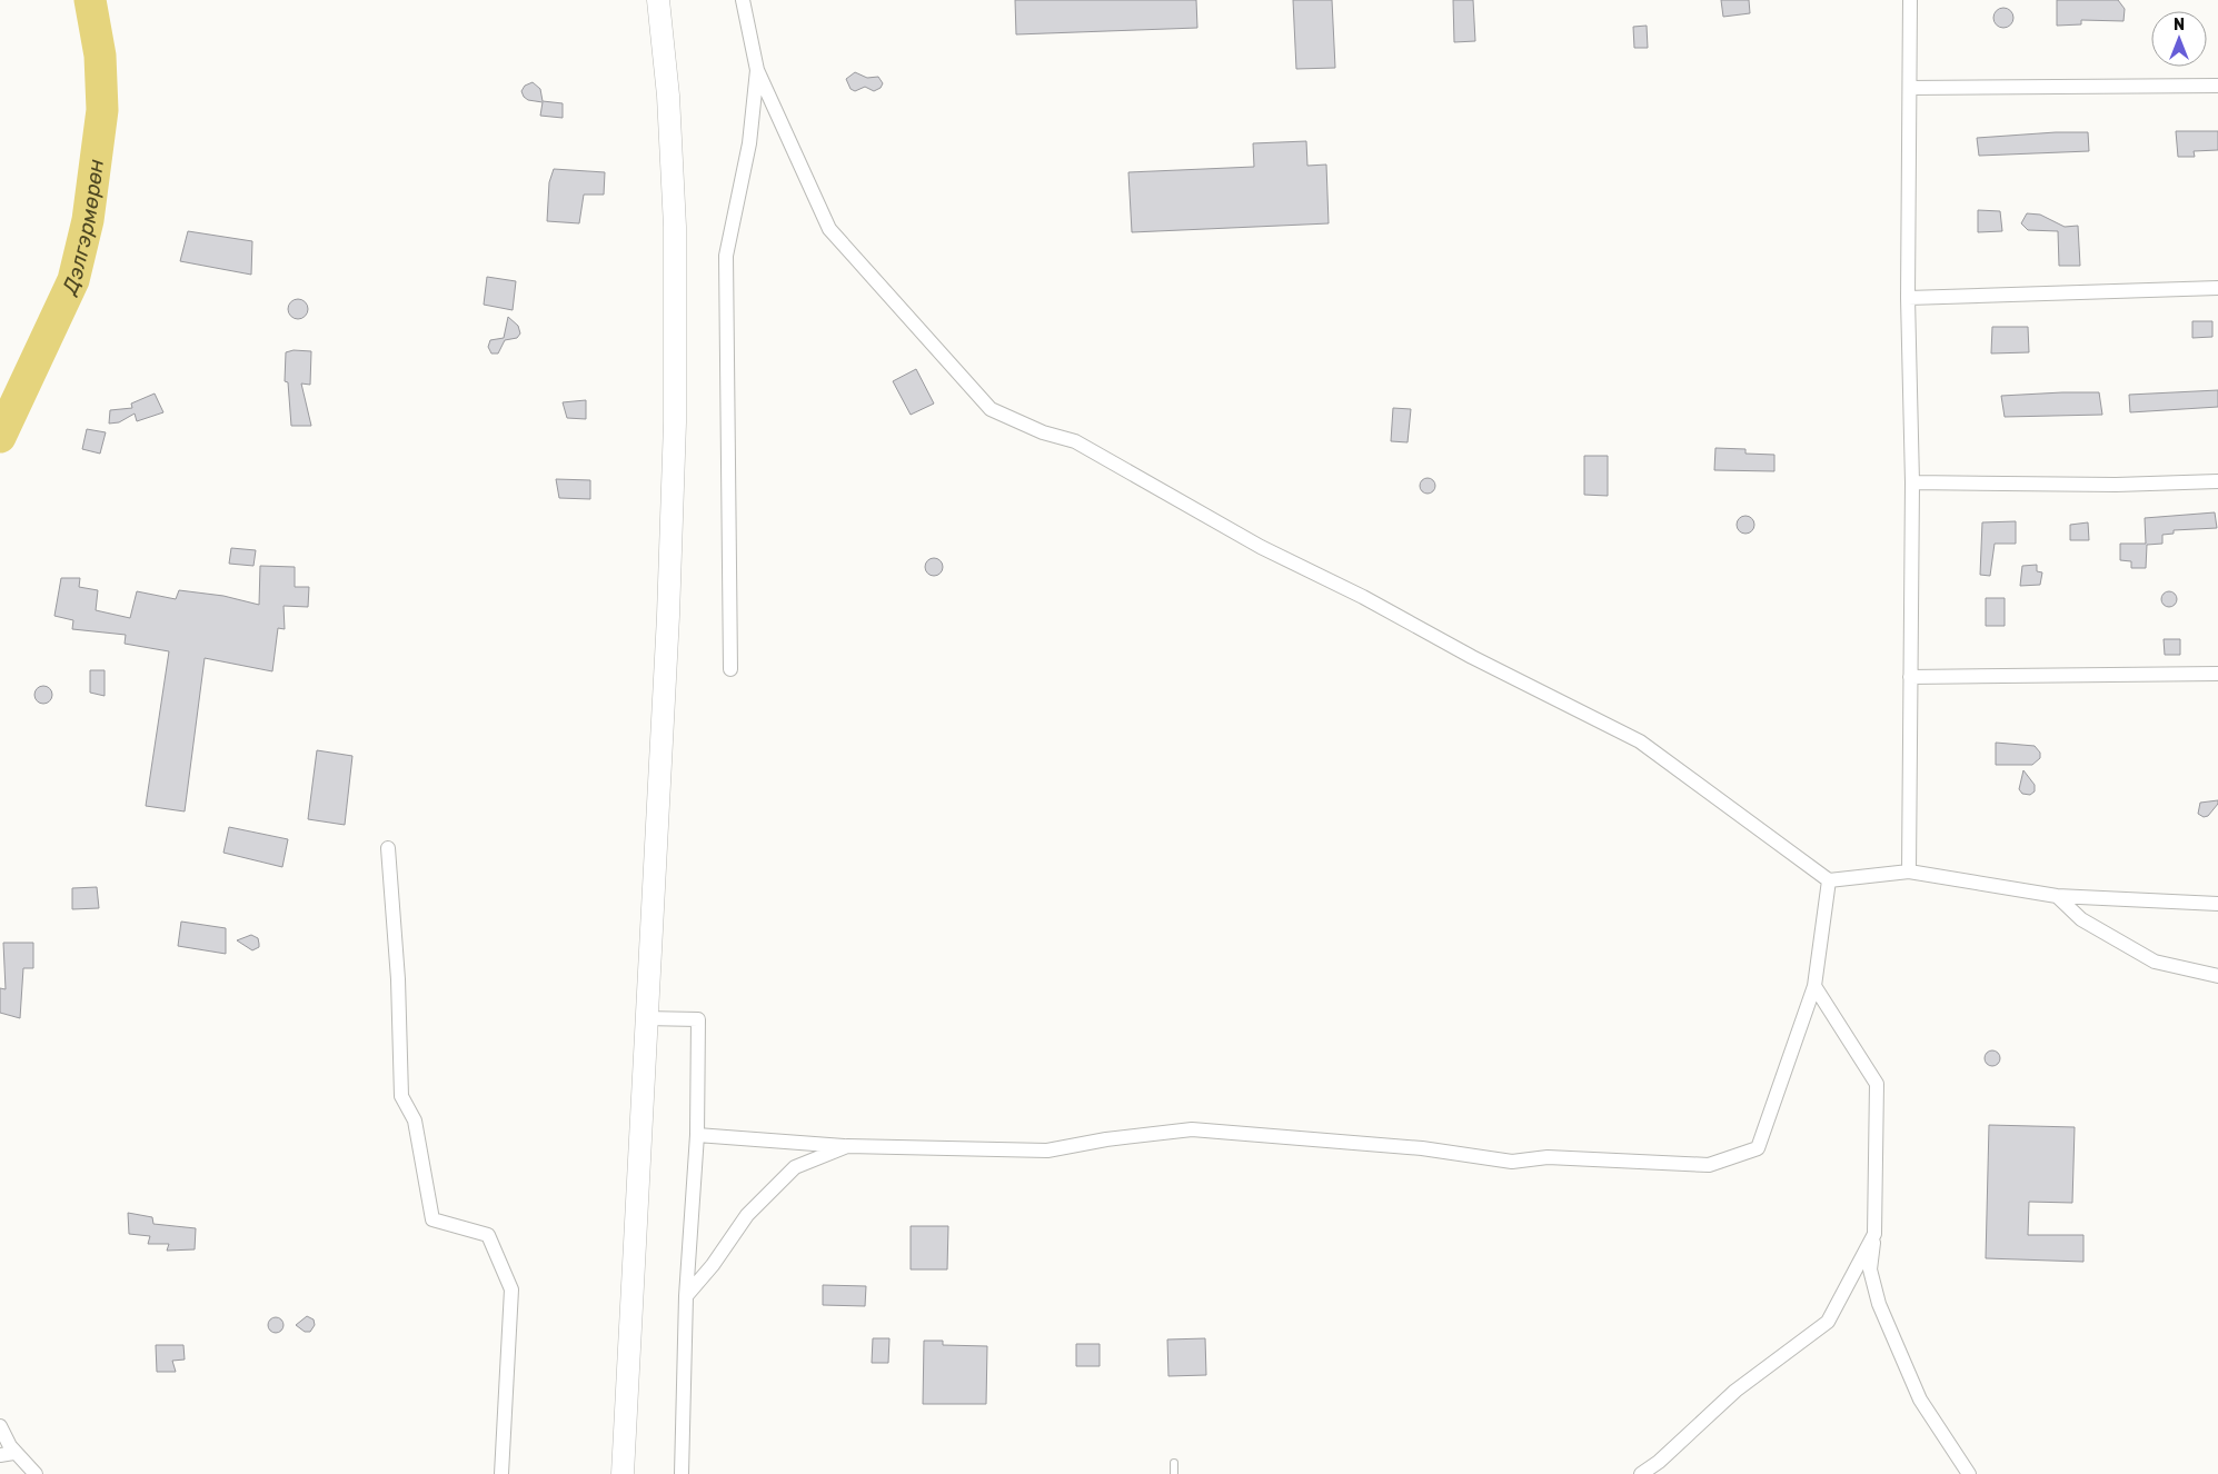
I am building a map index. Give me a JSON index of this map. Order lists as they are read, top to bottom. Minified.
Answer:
{"water":["Дэлгэрмөрөн"],"north":"top"}
